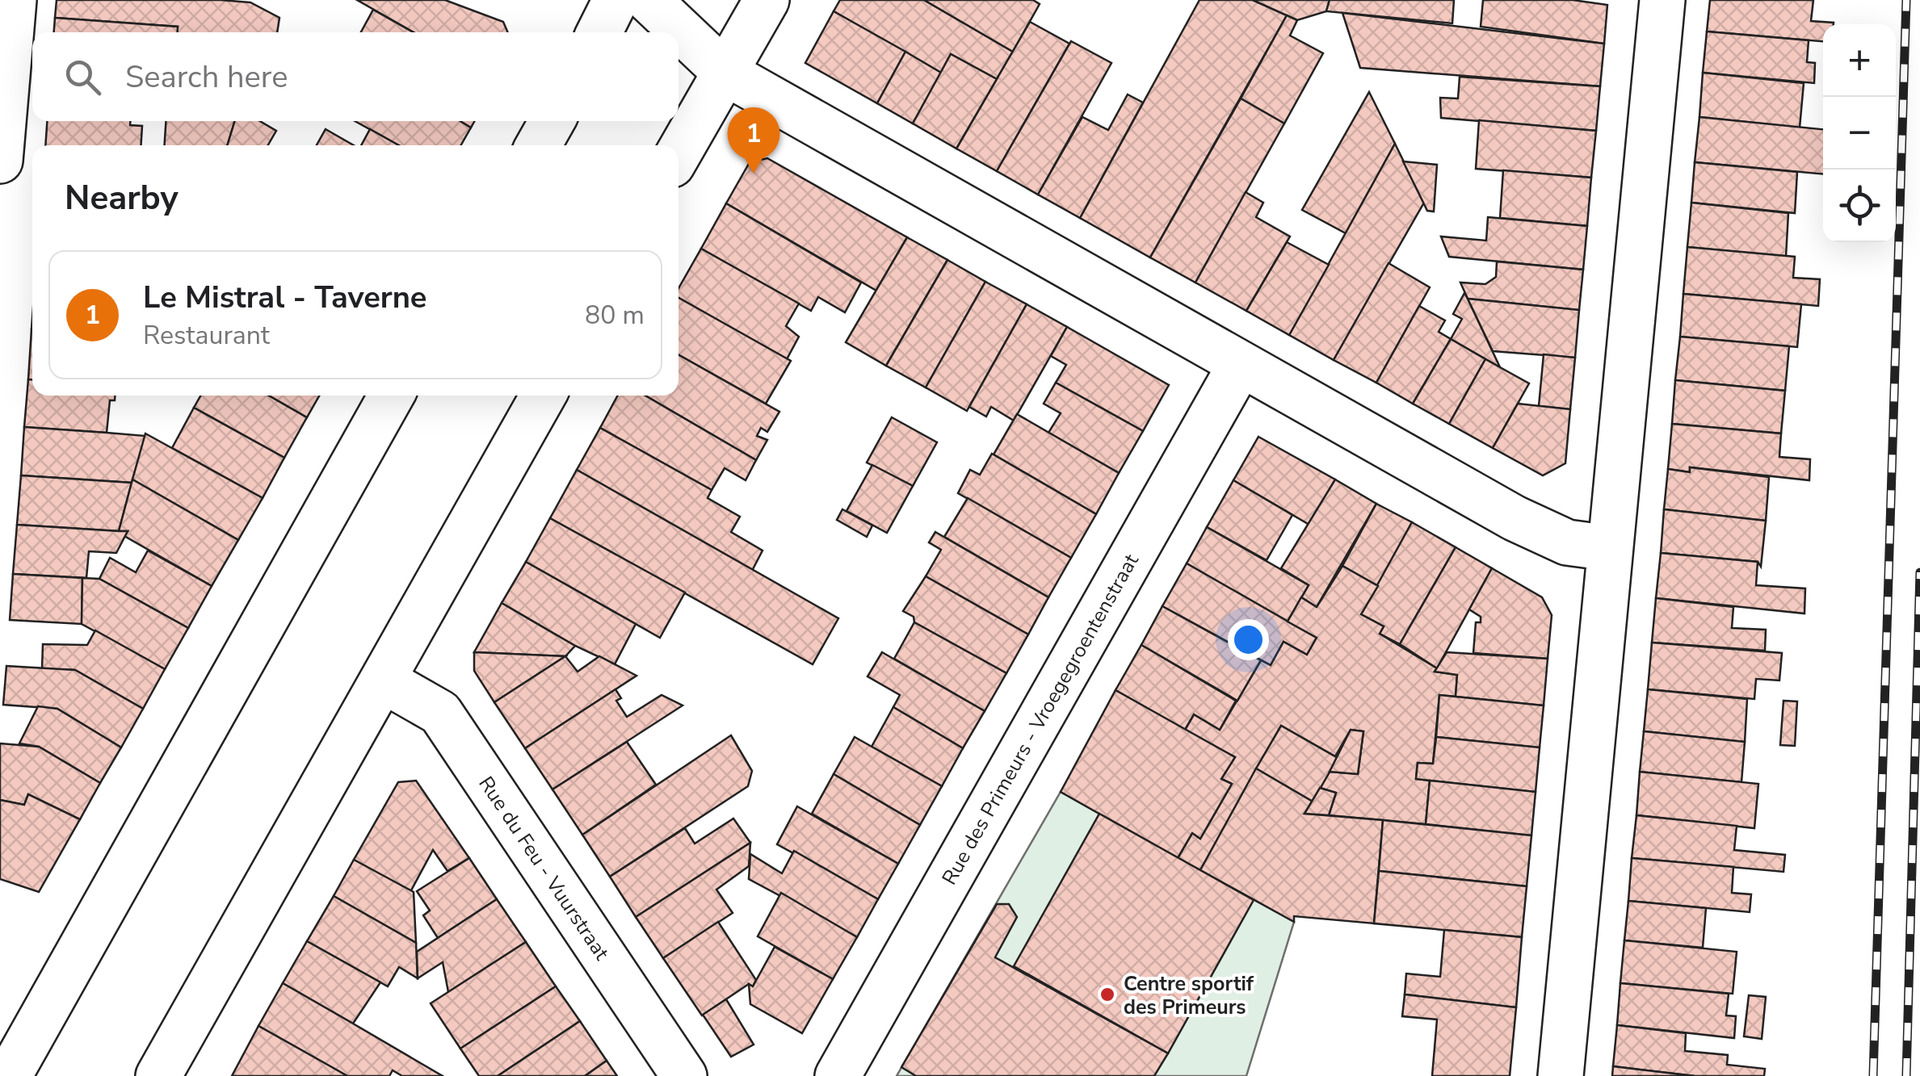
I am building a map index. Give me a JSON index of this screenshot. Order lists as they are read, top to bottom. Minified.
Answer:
{"streets":{"street":["Rue des Primeurs - Vroegegroentenstraat","Rue du Feu - Vuurstraat"]},"places":["Centre sportif des Primeurs"],"page":{"map_buttons":["+","−"],"search":"Search here","pins":"1","heading":"Nearby","list":[{"mark":"1","name":"Le Mistral - Taverne","note":"Restaurant","value":"80 m"}]}}
